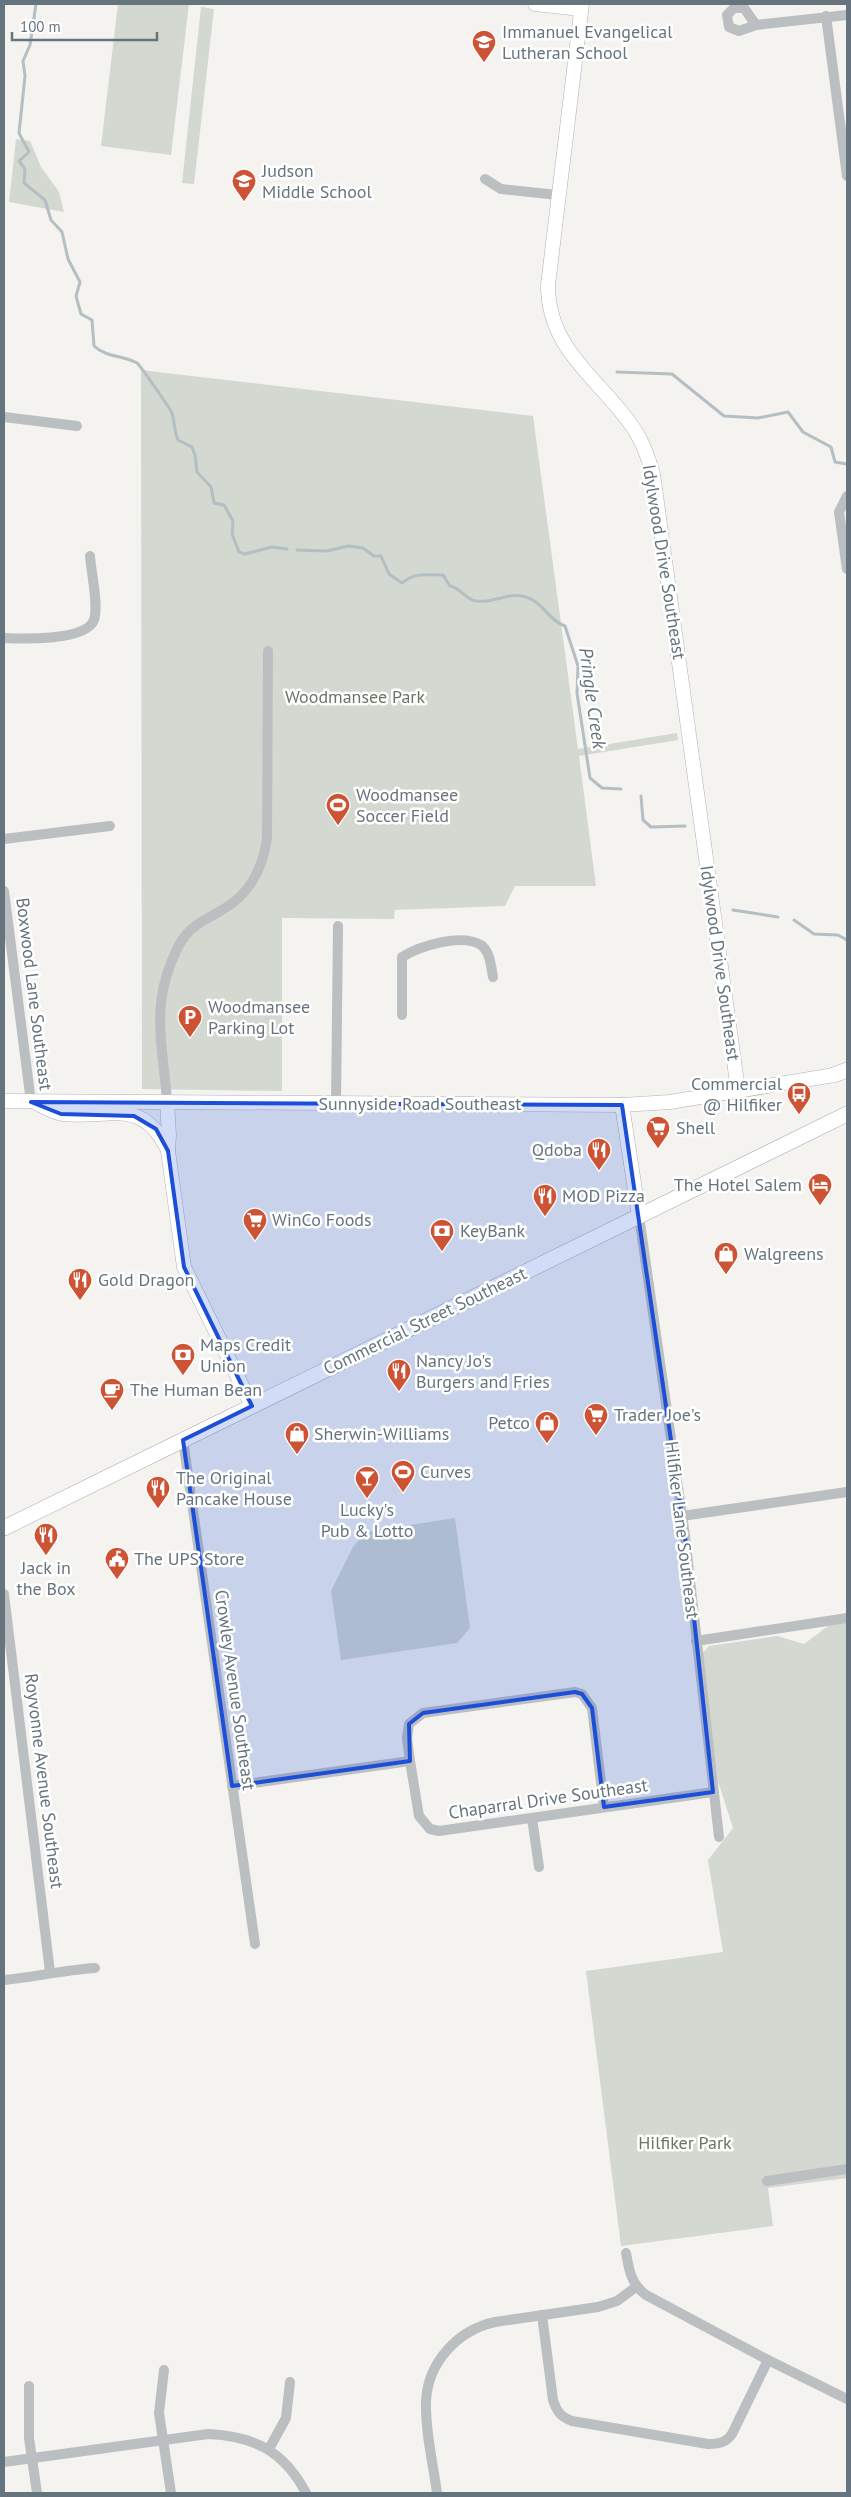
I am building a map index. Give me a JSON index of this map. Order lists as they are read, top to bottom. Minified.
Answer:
{"streets":{"main road":["Commercial Street Southeast"],"street":["Idylwood Drive Southeast","Boxwood Lane Southeast","Sunnyside Road Southeast","Hilfiker Lane Southeast","Crowley Avenue Southeast","Royvonne Avenue Southeast","Chaparral Drive Southeast"]},"crossings":[["Idylwood Drive Southeast","Sunnyside Road Southeast"],["Boxwood Lane Southeast","Sunnyside Road Southeast"],["Sunnyside Road Southeast","Hilfiker Lane Southeast"],["Commercial Street Southeast","Hilfiker Lane Southeast"],["Commercial Street Southeast","Crowley Avenue Southeast"],["Hilfiker Lane Southeast","Chaparral Drive Southeast"]],"water":["Pringle Creek"],"parks":["Woodmansee Park","Hilfiker Park"],"places":{"school or university":["Immanuel Evangelical Lutheran School","Judson Middle School"],"sports":["Woodmansee Soccer Field","Curves"],"parking":["Woodmansee Parking Lot"],"bus stop":["Commercial @ Hilfiker"],"supermarket":["Shell","WinCo Foods","Trader Joe's"],"restaurant":["Qdoba","MOD Pizza","Gold Dragon","Nancy Jo's Burgers and Fries","The Original Pancake House","Jack in the Box"],"hotel":["The Hotel Salem"],"bank":["KeyBank","Maps Credit Union"],"shop":["Walgreens","Petco","Sherwin-Williams"],"cafe":["The Human Bean"],"bar":["Lucky's Pub & Lotto"],"public building":["The UPS Store"]},"scale_bar":"100 m"}
